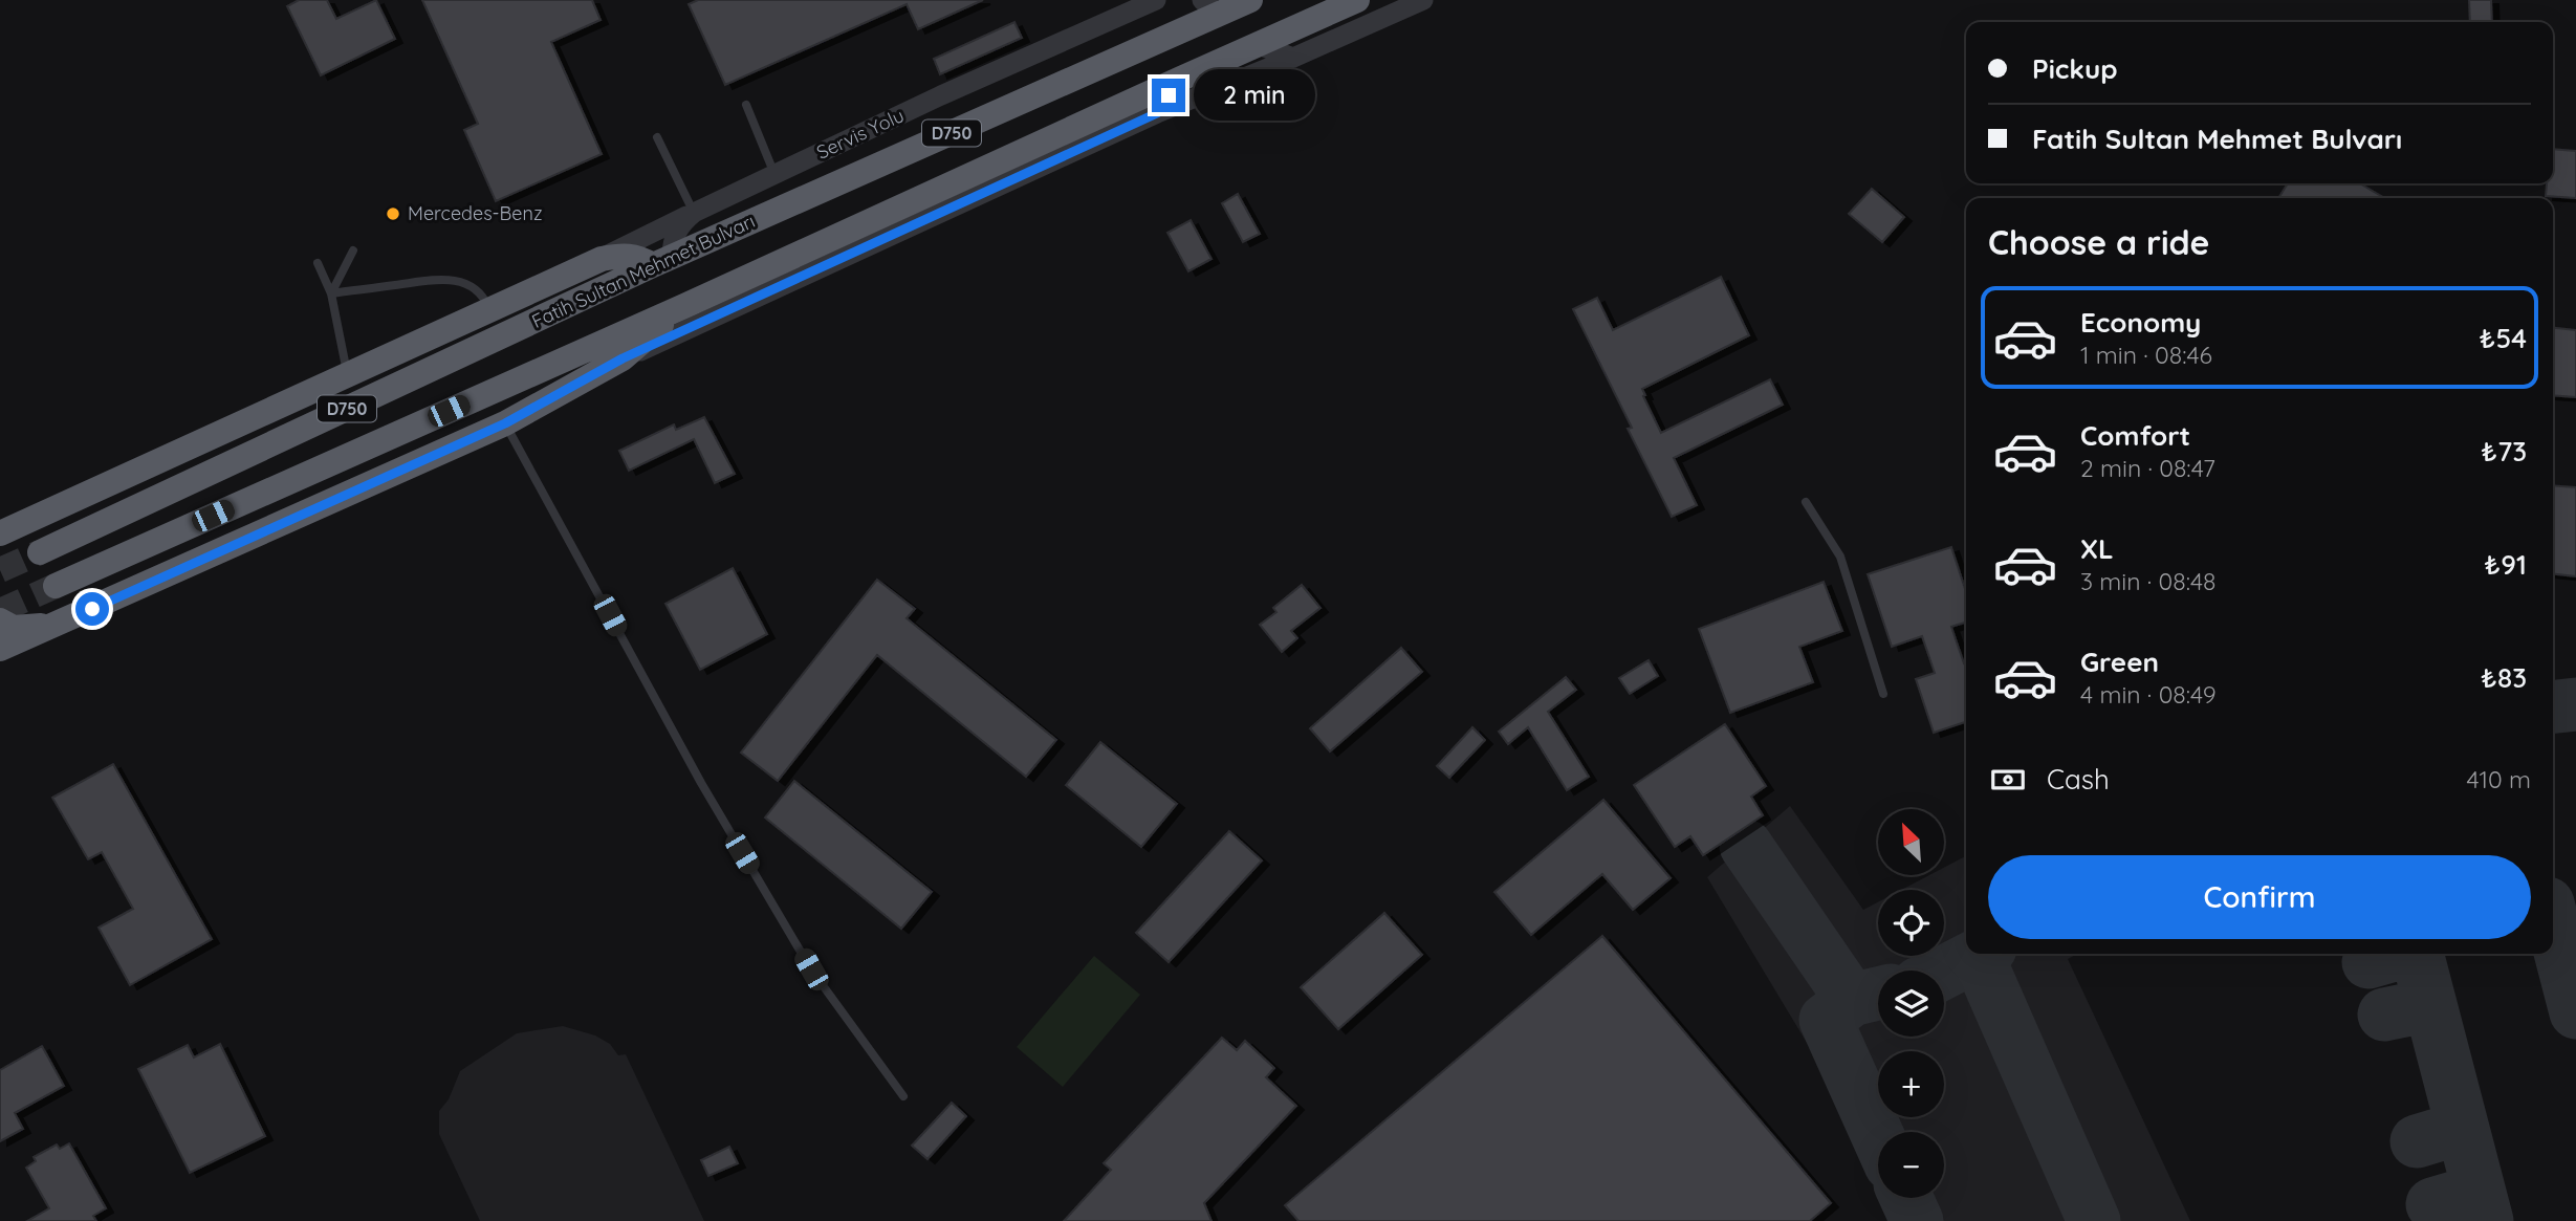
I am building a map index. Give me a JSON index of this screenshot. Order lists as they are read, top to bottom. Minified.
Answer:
{"streets":{"highway":["D750","Fatih Sultan Mehmet Bulvarı"],"street":["Servis Yolu"]},"crossings":[["Servis Yolu","Fatih Sultan Mehmet Bulvarı"]],"places":["Mercedes-Benz"],"north":"top left","page":{"banner":["Pickup","Fatih Sultan Mehmet Bulvarı"],"bubble":"2 min","heading":"Choose a ride","list":[{"name":"Economy","note":"1 min · 08:46","value":"₺54"},{"name":"Comfort","note":"2 min · 08:47","value":"₺73"},{"name":"XL","note":"3 min · 08:48","value":"₺91"},{"name":"Green","note":"4 min · 08:49","value":"₺83"}],"pay":["Cash","410 m"],"map_buttons":["+","−"],"buttons":"Confirm"}}
